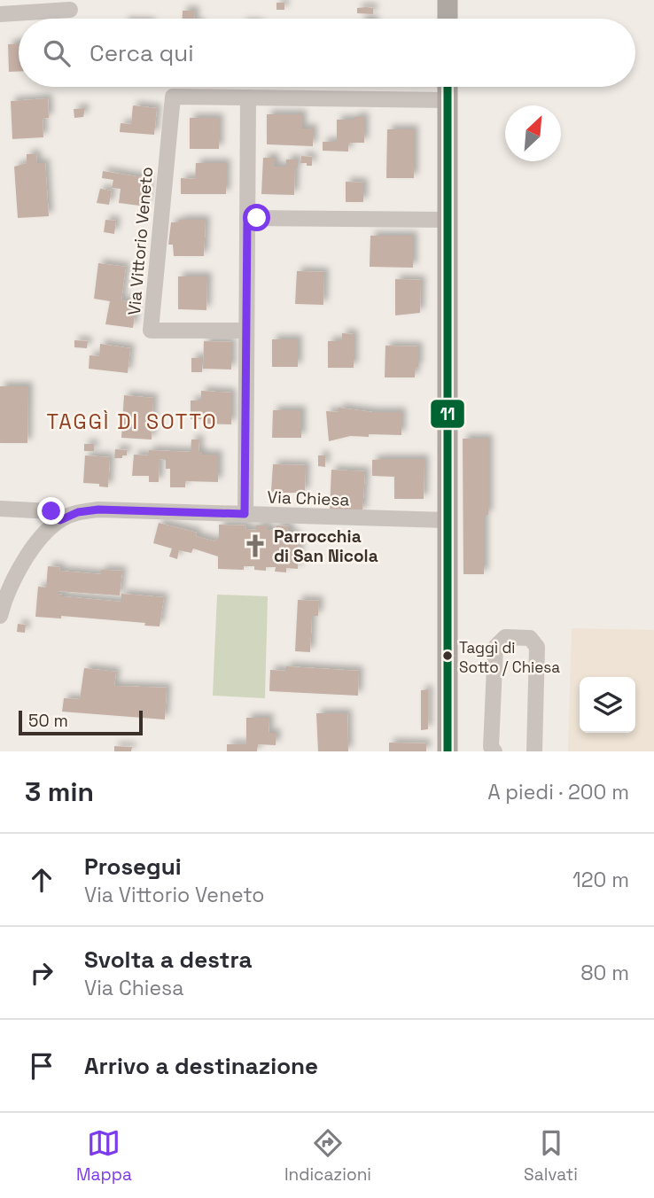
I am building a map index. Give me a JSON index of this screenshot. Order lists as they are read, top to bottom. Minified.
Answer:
{"streets":{"street":["Via Vittorio Veneto","Via Chiesa"]},"districts":["TAGGÌ DI SOTTO"],"places":{"church":["Parrocchia di San Nicola"],"other":["Taggì di Sotto / Chiesa"]},"lines":["transit line 11"],"scale_bar":"50 m","north":"top right","page":{"search":"Cerca qui","scale":"50 m","heading":["3 min","A piedi · 200 m"],"list":[["Prosegui","Via Vittorio Veneto","120 m"],["Svolta a destra","Via Chiesa","80 m"],"Arrivo a destinazione"],"nav":["Mappa","Indicazioni","Salvati"]}}
